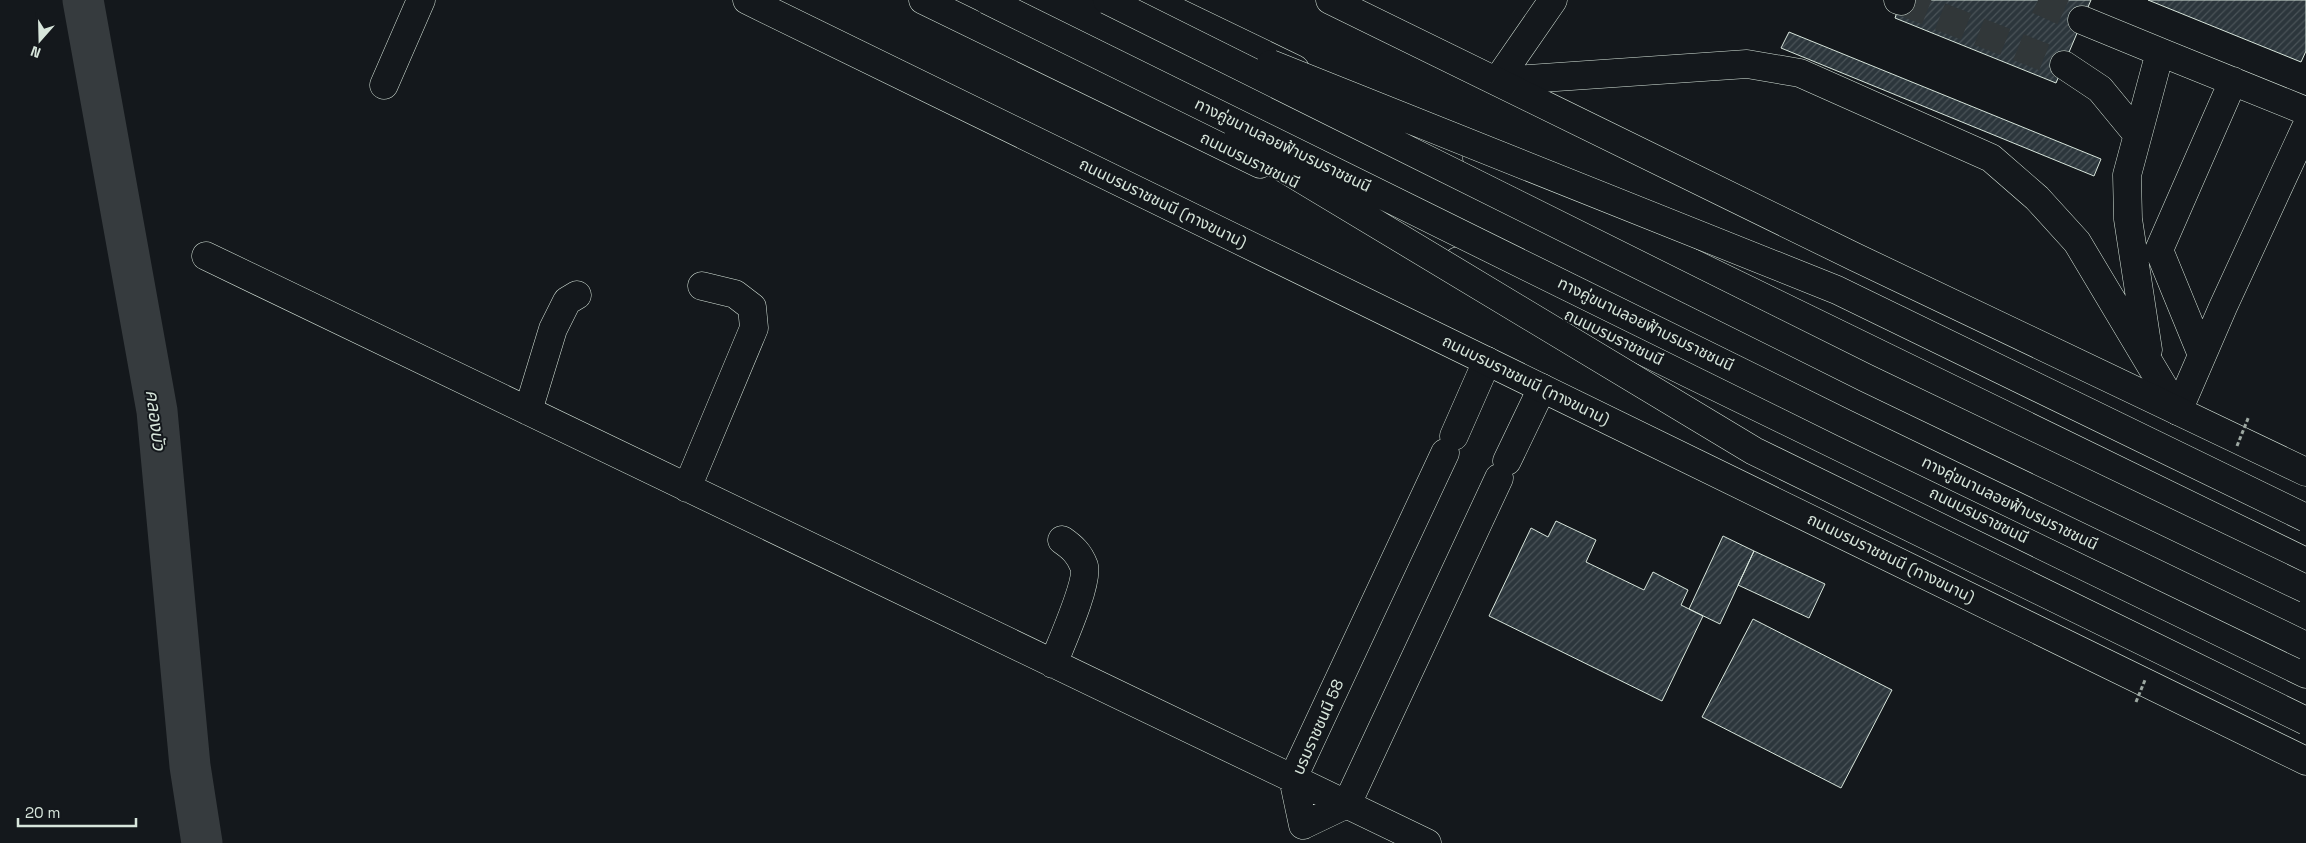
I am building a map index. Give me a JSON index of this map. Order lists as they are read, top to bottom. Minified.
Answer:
{"streets":{"main road":["ทางคู่ขนานลอยฟ้าบรมราชชนนี","ถนนบรมราชชนนี","ถนนบรมราชชนนี (ทางขนาน)","บรมราชชนนี 58"]},"crossings":[["ถนนบรมราชชนนี (ทางขนาน)","บรมราชชนนี 58"]],"water":["คลองบัว"],"scale_bar":"20 m","north":"bottom"}
